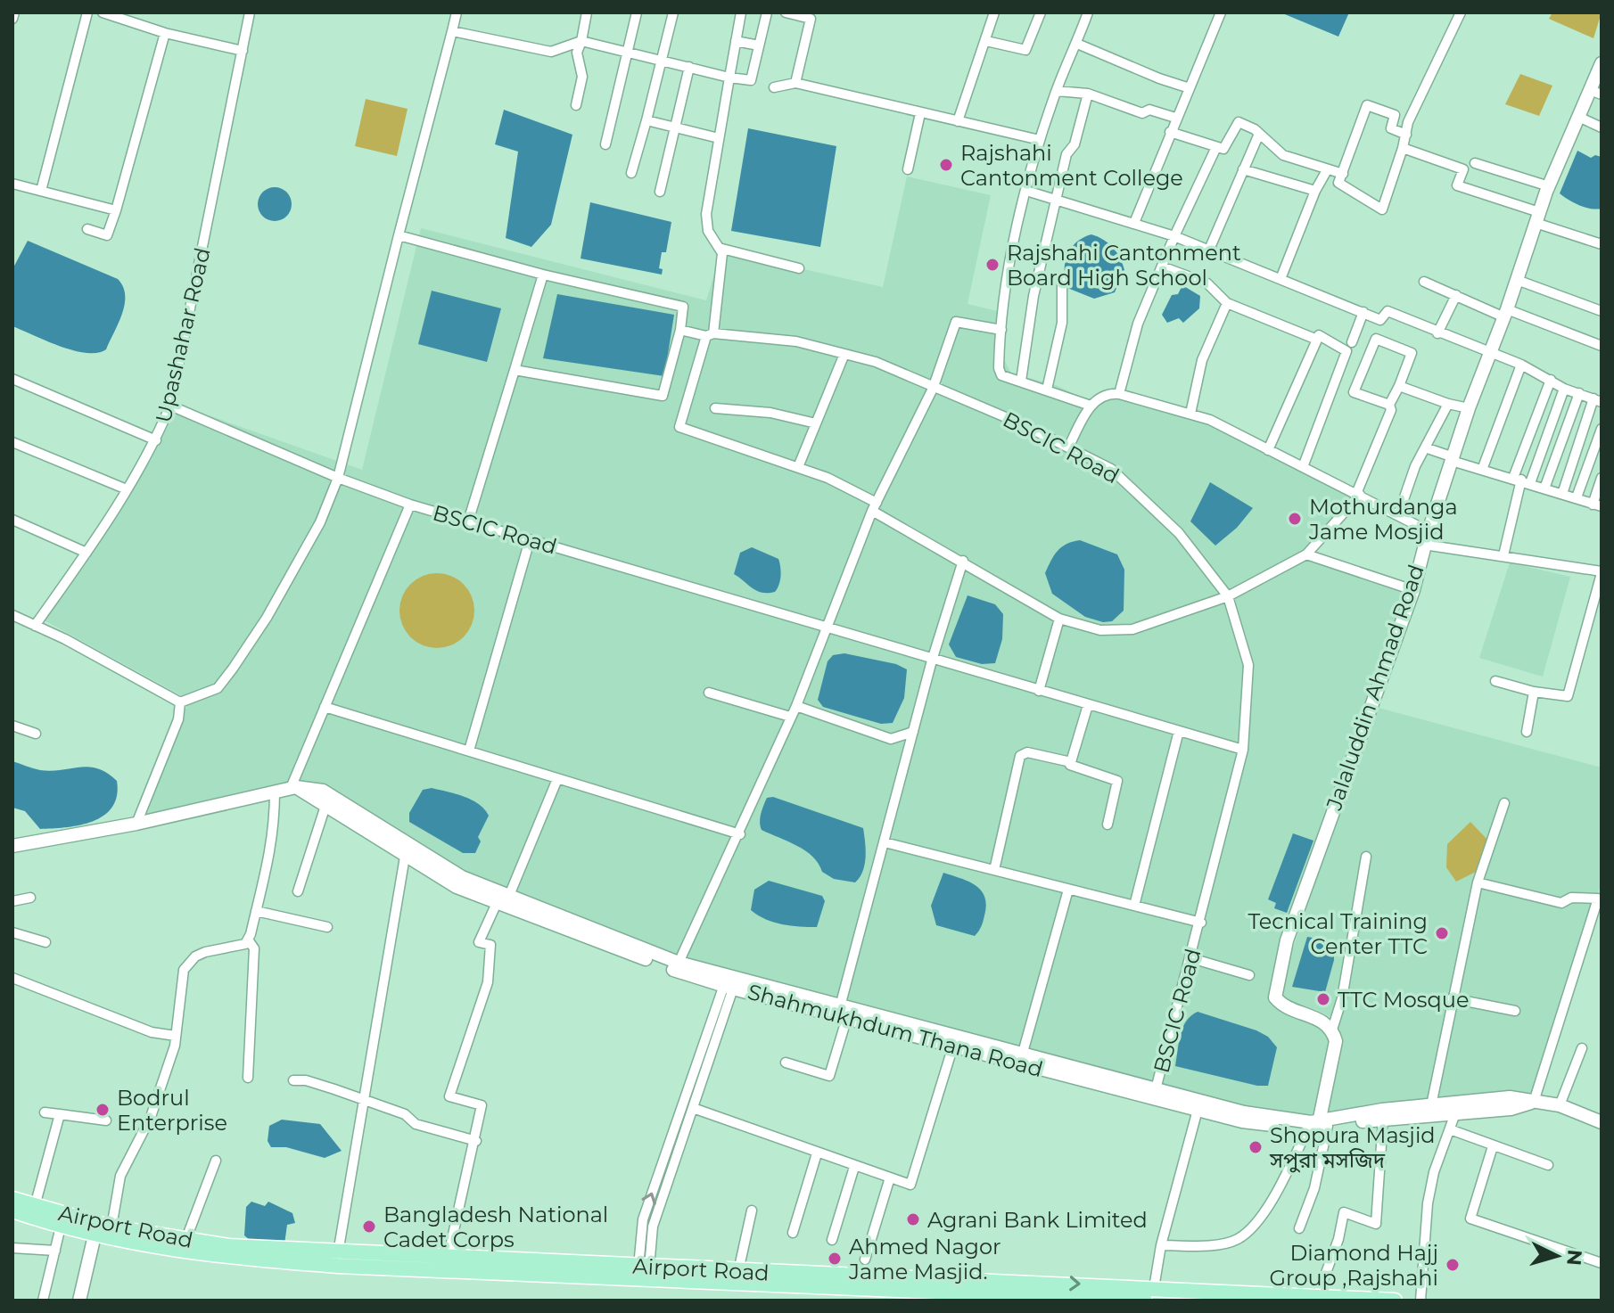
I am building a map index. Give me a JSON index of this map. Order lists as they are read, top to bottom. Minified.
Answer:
{"streets":{"main road":["Jalaluddin Ahmad Road","Shahmukhdum Thana Road","Airport Road"],"street":["Upashahar Road","BSCIC Road"]},"crossings":[["Upashahar Road","BSCIC Road"],["BSCIC Road","Shahmukhdum Thana Road"]],"places":["Rajshahi Cantonment College","Rajshahi Cantonment Board High School","Mothurdanga Jame Mosjid","Tecnical Training Center TTC","TTC Mosque","Bodrul Enterprise","Shopura Masjid সপুরা মসজিদ","Agrani Bank Limited","Bangladesh National Cadet Corps","Ahmed Nagor Jame Masjid.","Diamond Hajj Group ,Rajshahi"],"north":"right"}
